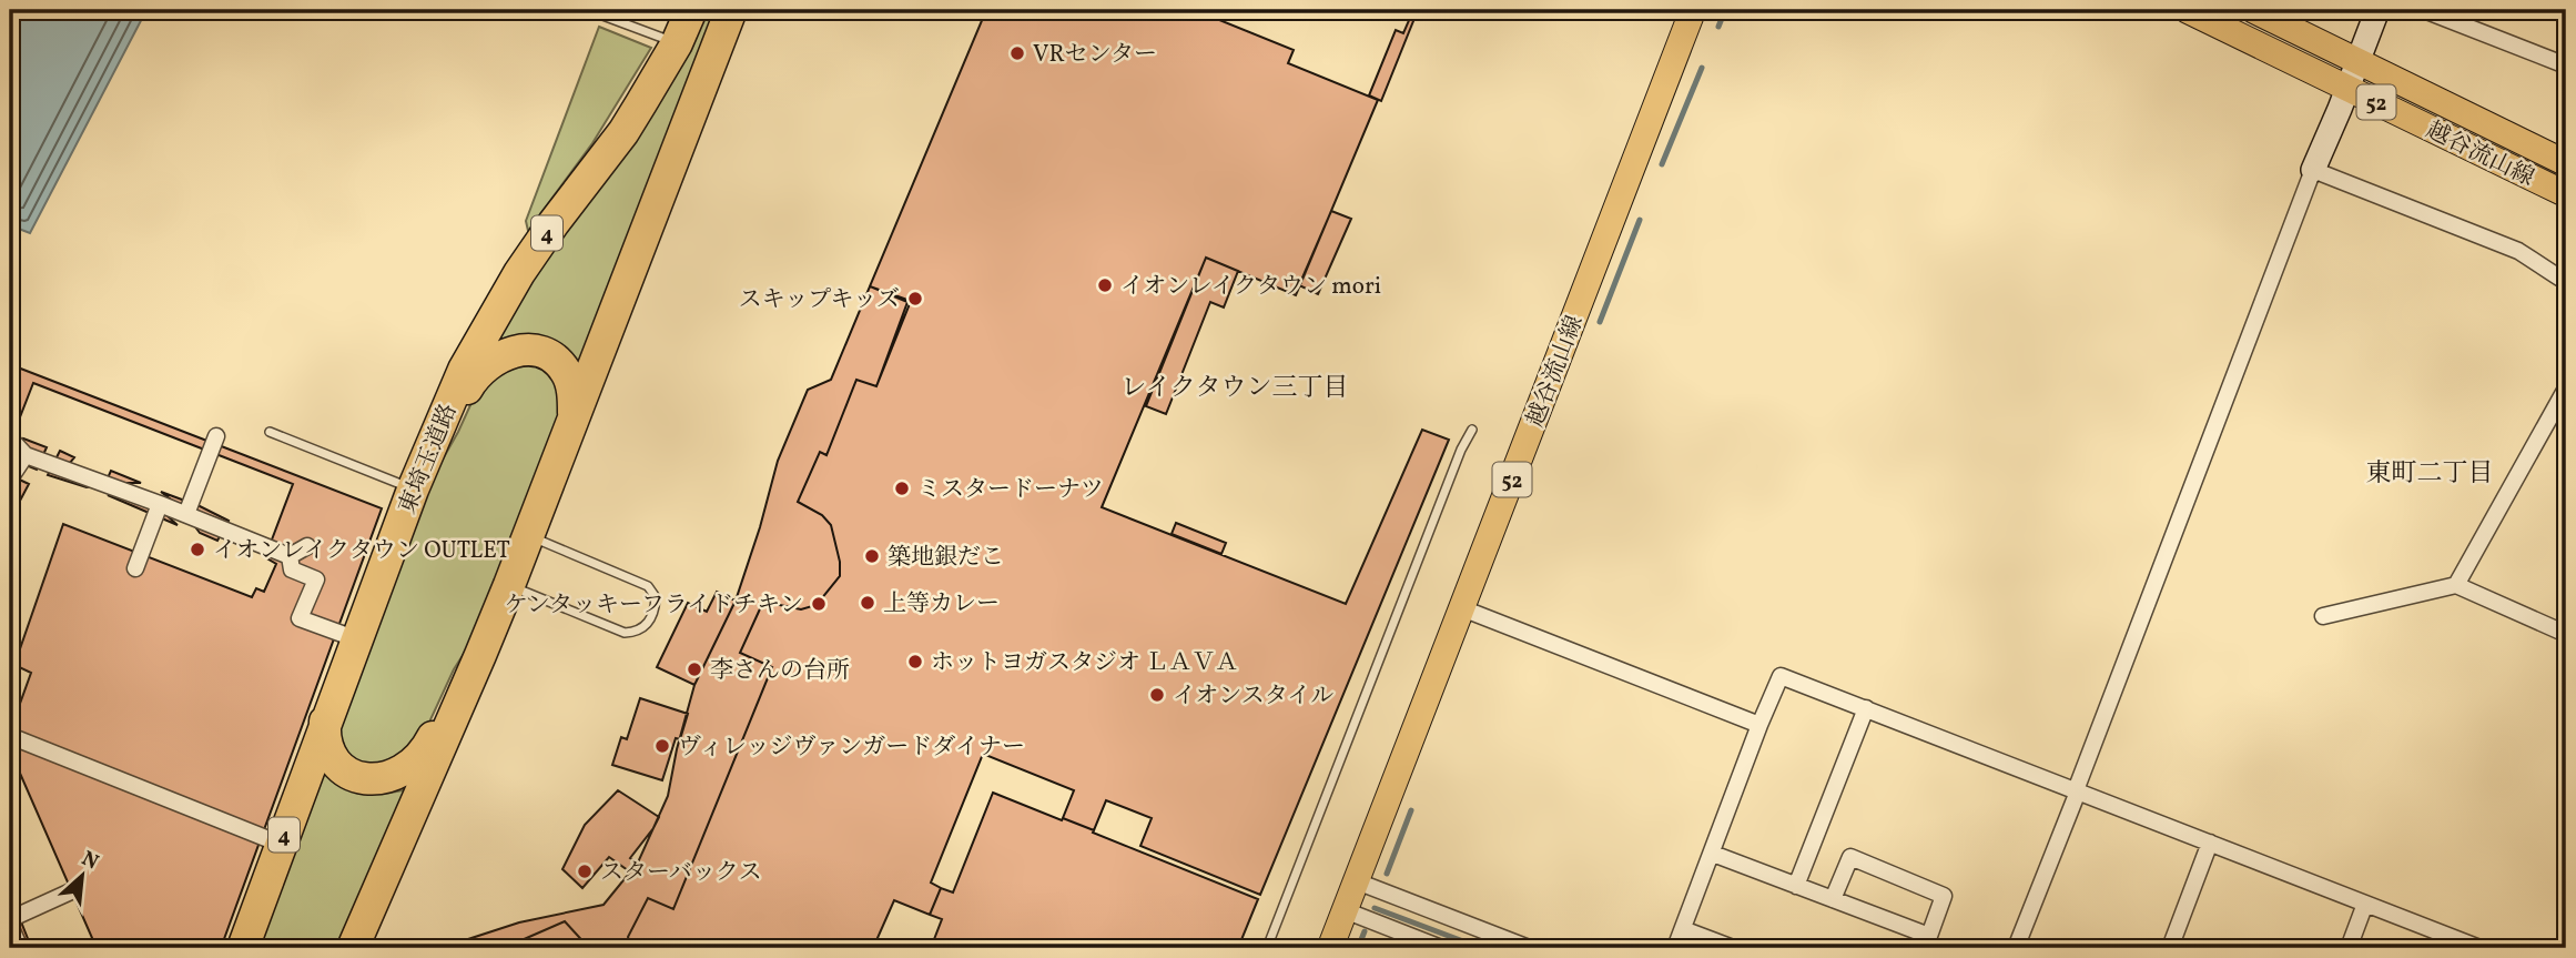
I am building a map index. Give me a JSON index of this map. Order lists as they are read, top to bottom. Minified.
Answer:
{"streets":{"highway":["4","東埼玉道路"],"main road":["52","越谷流山線"]},"crossings":[["4","東埼玉道路"]],"districts":["レイクタウン三丁目","東町二丁目"],"places":["VRセンター","イオンレイクタウン mori","スキップキッズ","ミスタードーナツ","イオンレイクタウン OUTLET","築地銀だこ","上等カレー","ケンタッキーフライドチキン","ホットヨガスタジオ ＬＡＶＡ","李さんの台所","イオンスタイル","ヴィレッジヴァンガードダイナー","スターバックス"],"north":"top right"}
